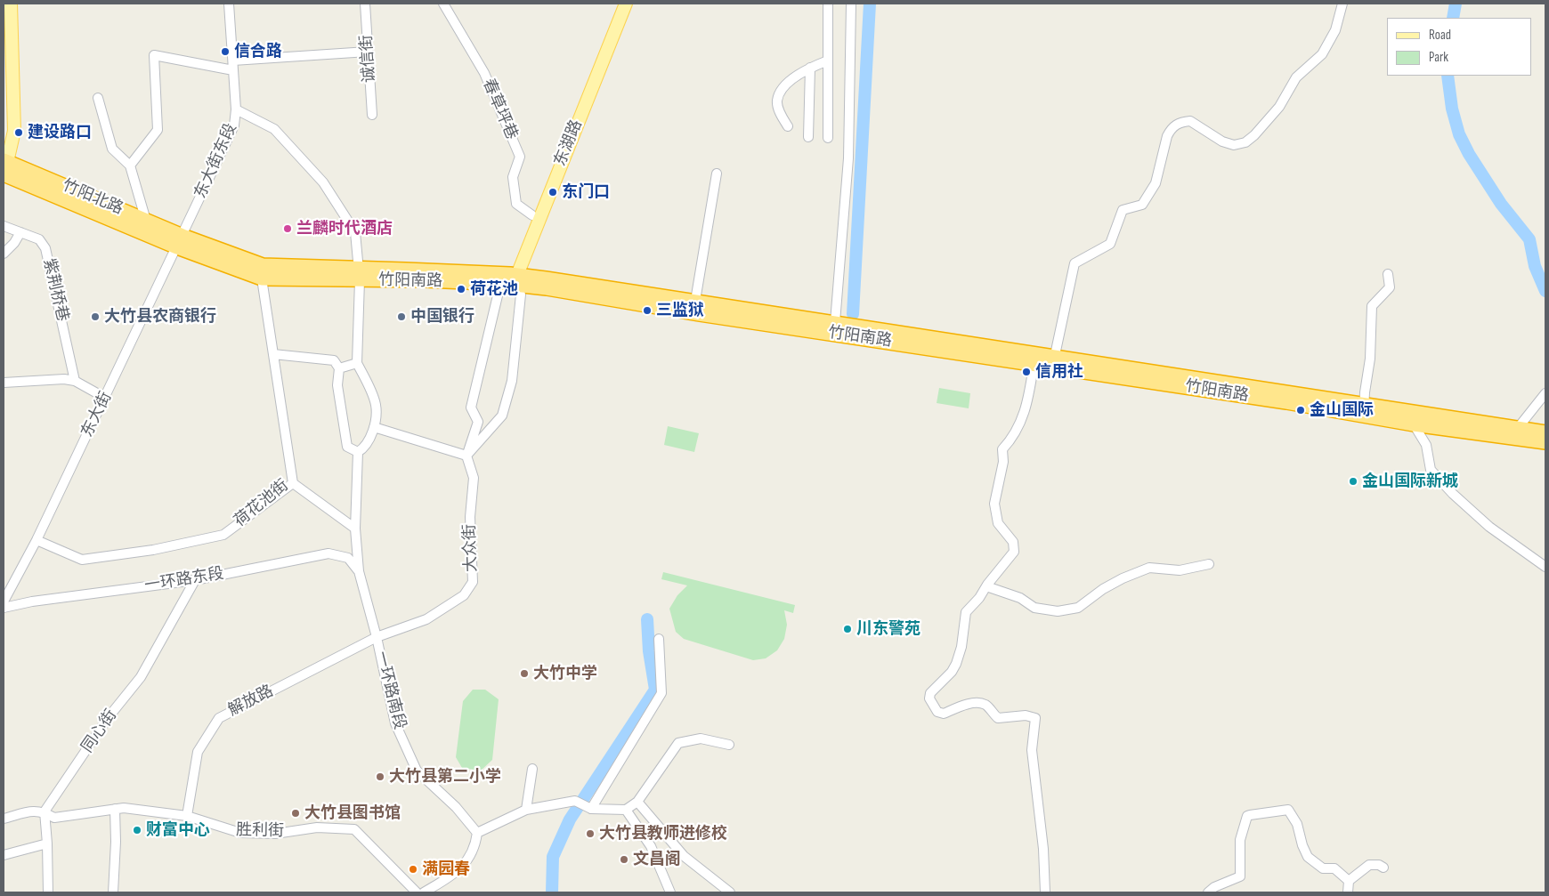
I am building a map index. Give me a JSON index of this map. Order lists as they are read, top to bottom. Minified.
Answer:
{"streets":{"highway":["竹阳北路","竹阳南路"],"main road":["东湖路"],"street":["诚信街","春草坪巷","东大街东段","紫荆桥巷","东大街","荷花池街","大众街","一环路东段","一环路南段","解放路","同心街","胜利街"]},"crossings":[["春草坪巷","东湖路"],["东湖路","竹阳南路"],["东大街东段","竹阳北路"],["东大街东段","竹阳南路"],["东大街东段","东大街"],["竹阳北路","竹阳南路"],["竹阳北路","东大街"],["竹阳南路","东大街"],["竹阳南路","荷花池街"],["东大街","荷花池街"],["大众街","一环路南段"],["大众街","解放路"],["一环路东段","一环路南段"],["一环路东段","同心街"],["一环路南段","解放路"],["解放路","胜利街"],["同心街","胜利街"]],"places":["信合路","建设路口","东门口","兰麟时代酒店","荷花池","三监狱","大竹县农商银行","中国银行","信用社","金山国际","金山国际新城","川东警苑","大竹中学","大竹县第二小学","大竹县图书馆","财富中心","大竹县教师进修校","文昌阁","满园春"],"legend":["Road","Park"]}
